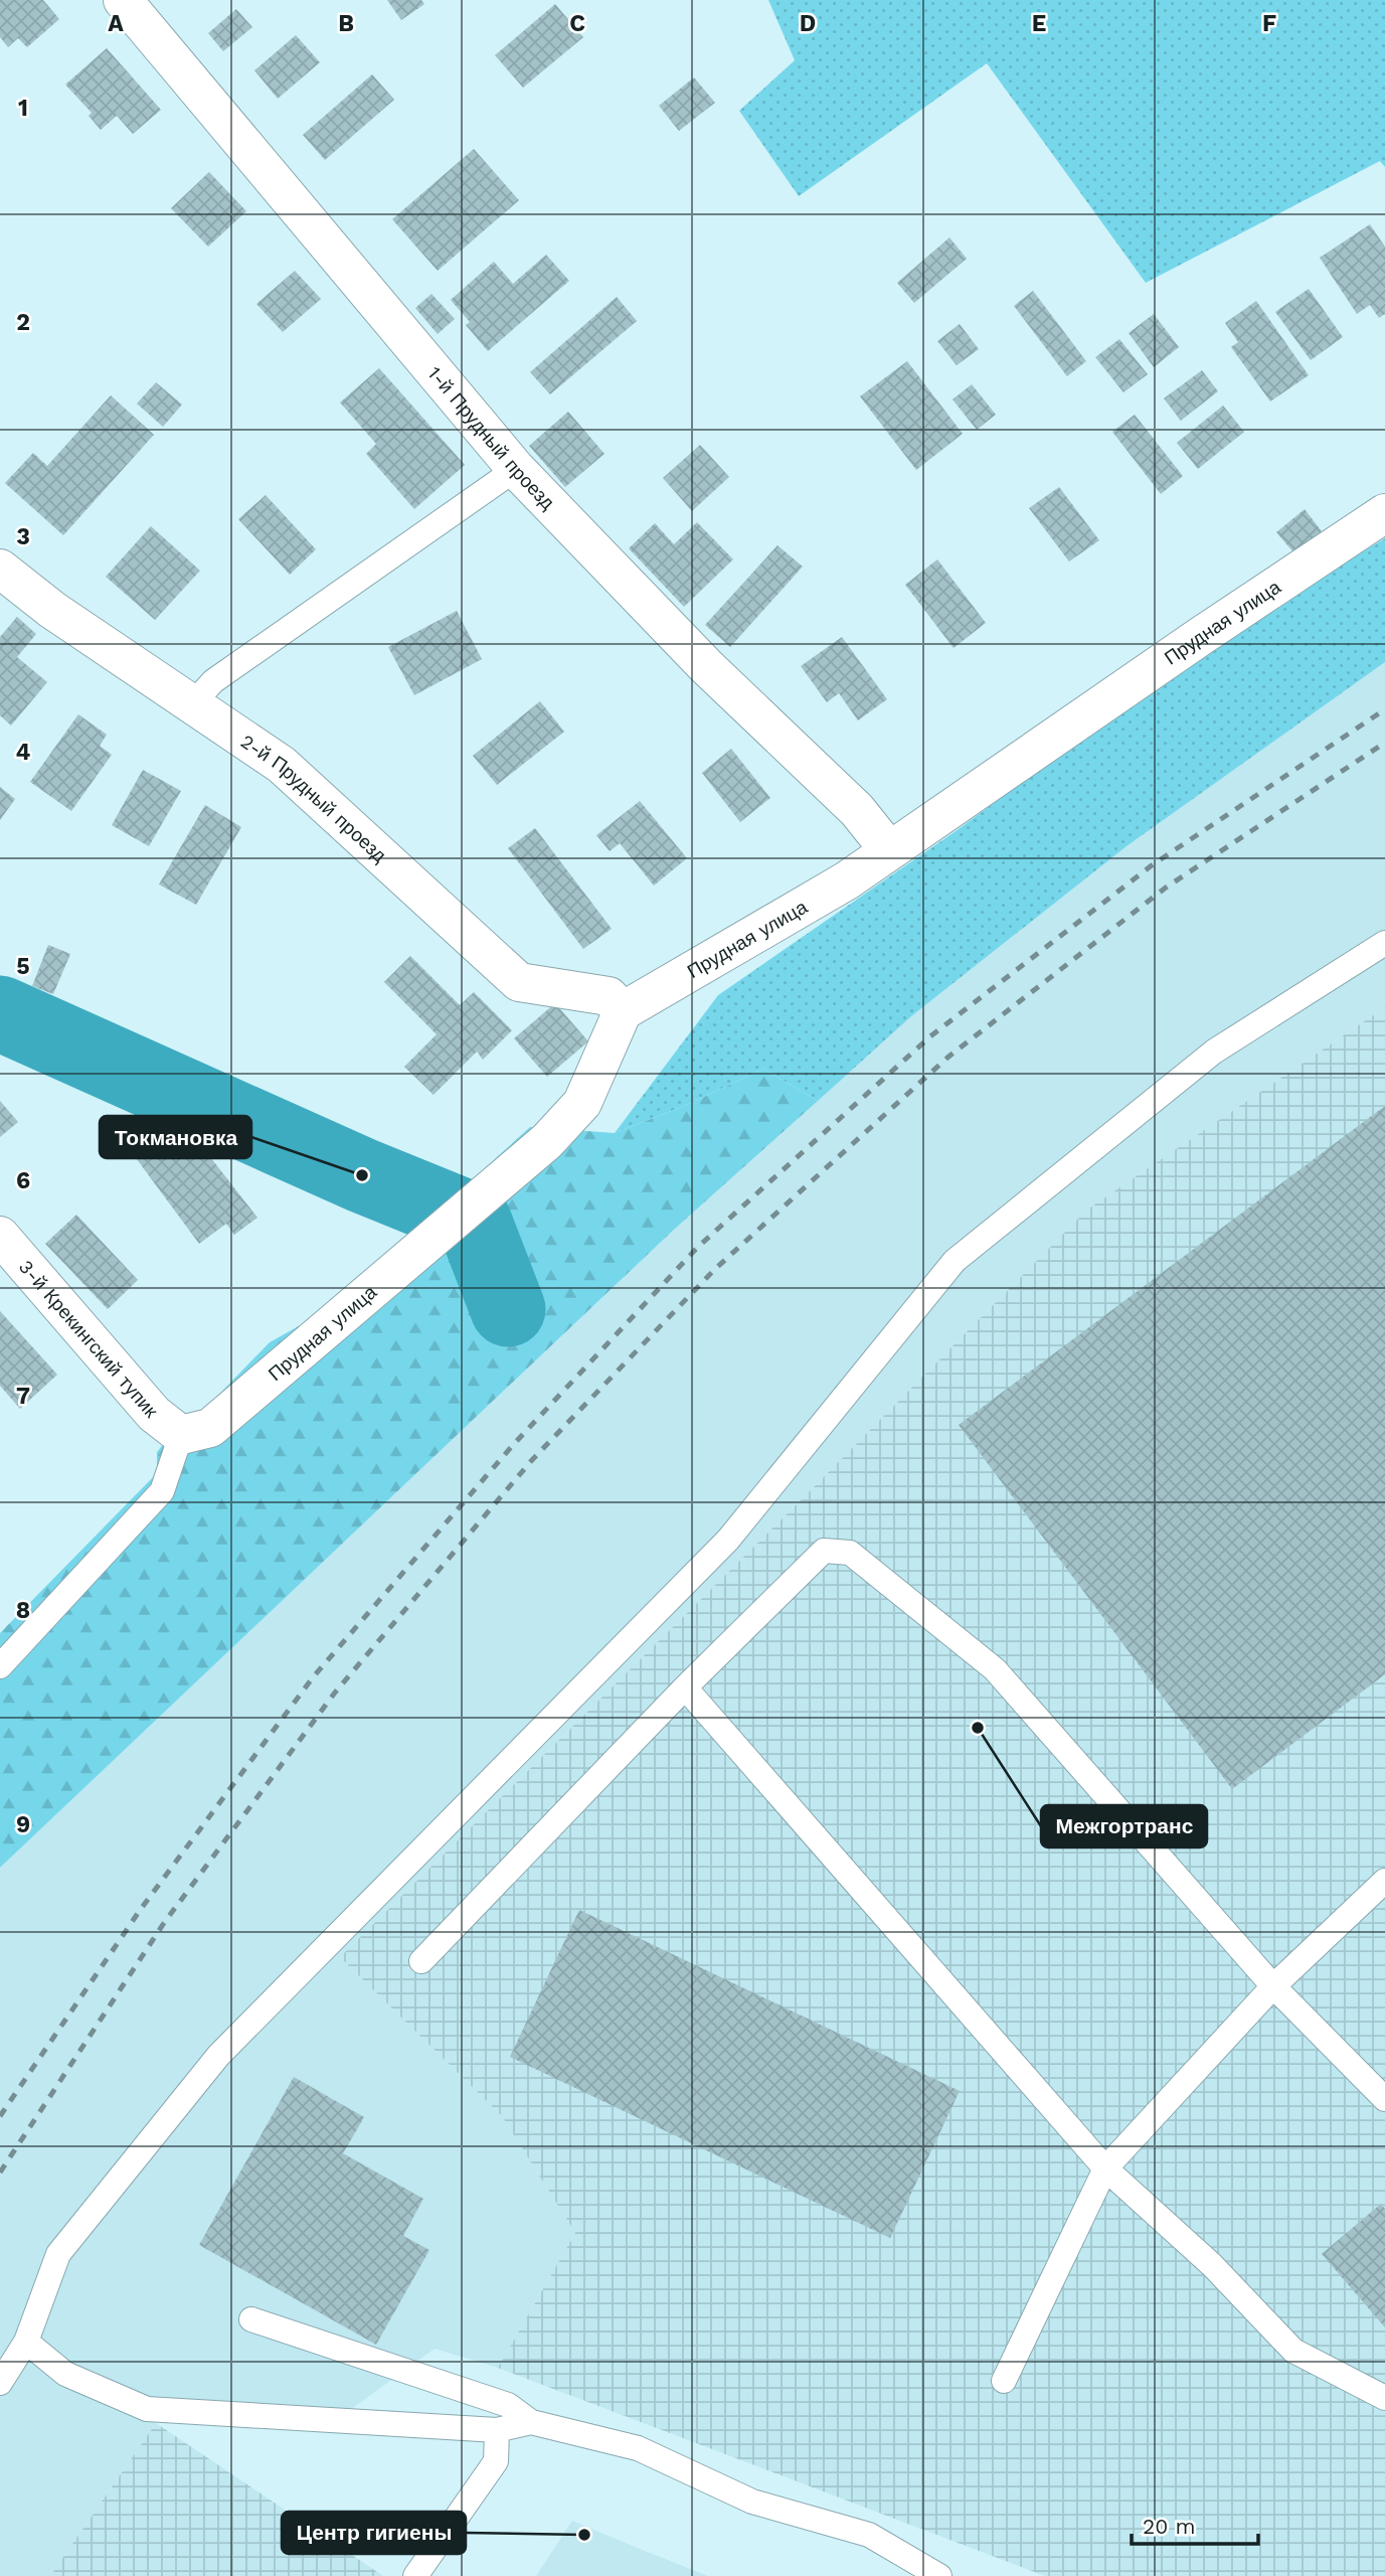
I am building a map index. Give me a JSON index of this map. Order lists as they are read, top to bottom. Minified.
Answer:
{"streets":{"street":["1-й Прудный проезд","Прудная улица","2-й Прудный проезд","3-й Крекингский тупик"]},"crossings":[["1-й Прудный проезд","Прудная улица"],["Прудная улица","2-й Прудный проезд"],["Прудная улица","3-й Крекингский тупик"]],"places":["Токмановка","Межгортранс","Центр гигиены"],"scale_bar":"20 m","grid":{"columns":["A","B","C","D","E","F"],"rows":["1","2","3","4","5","6","7","8","9"]}}
